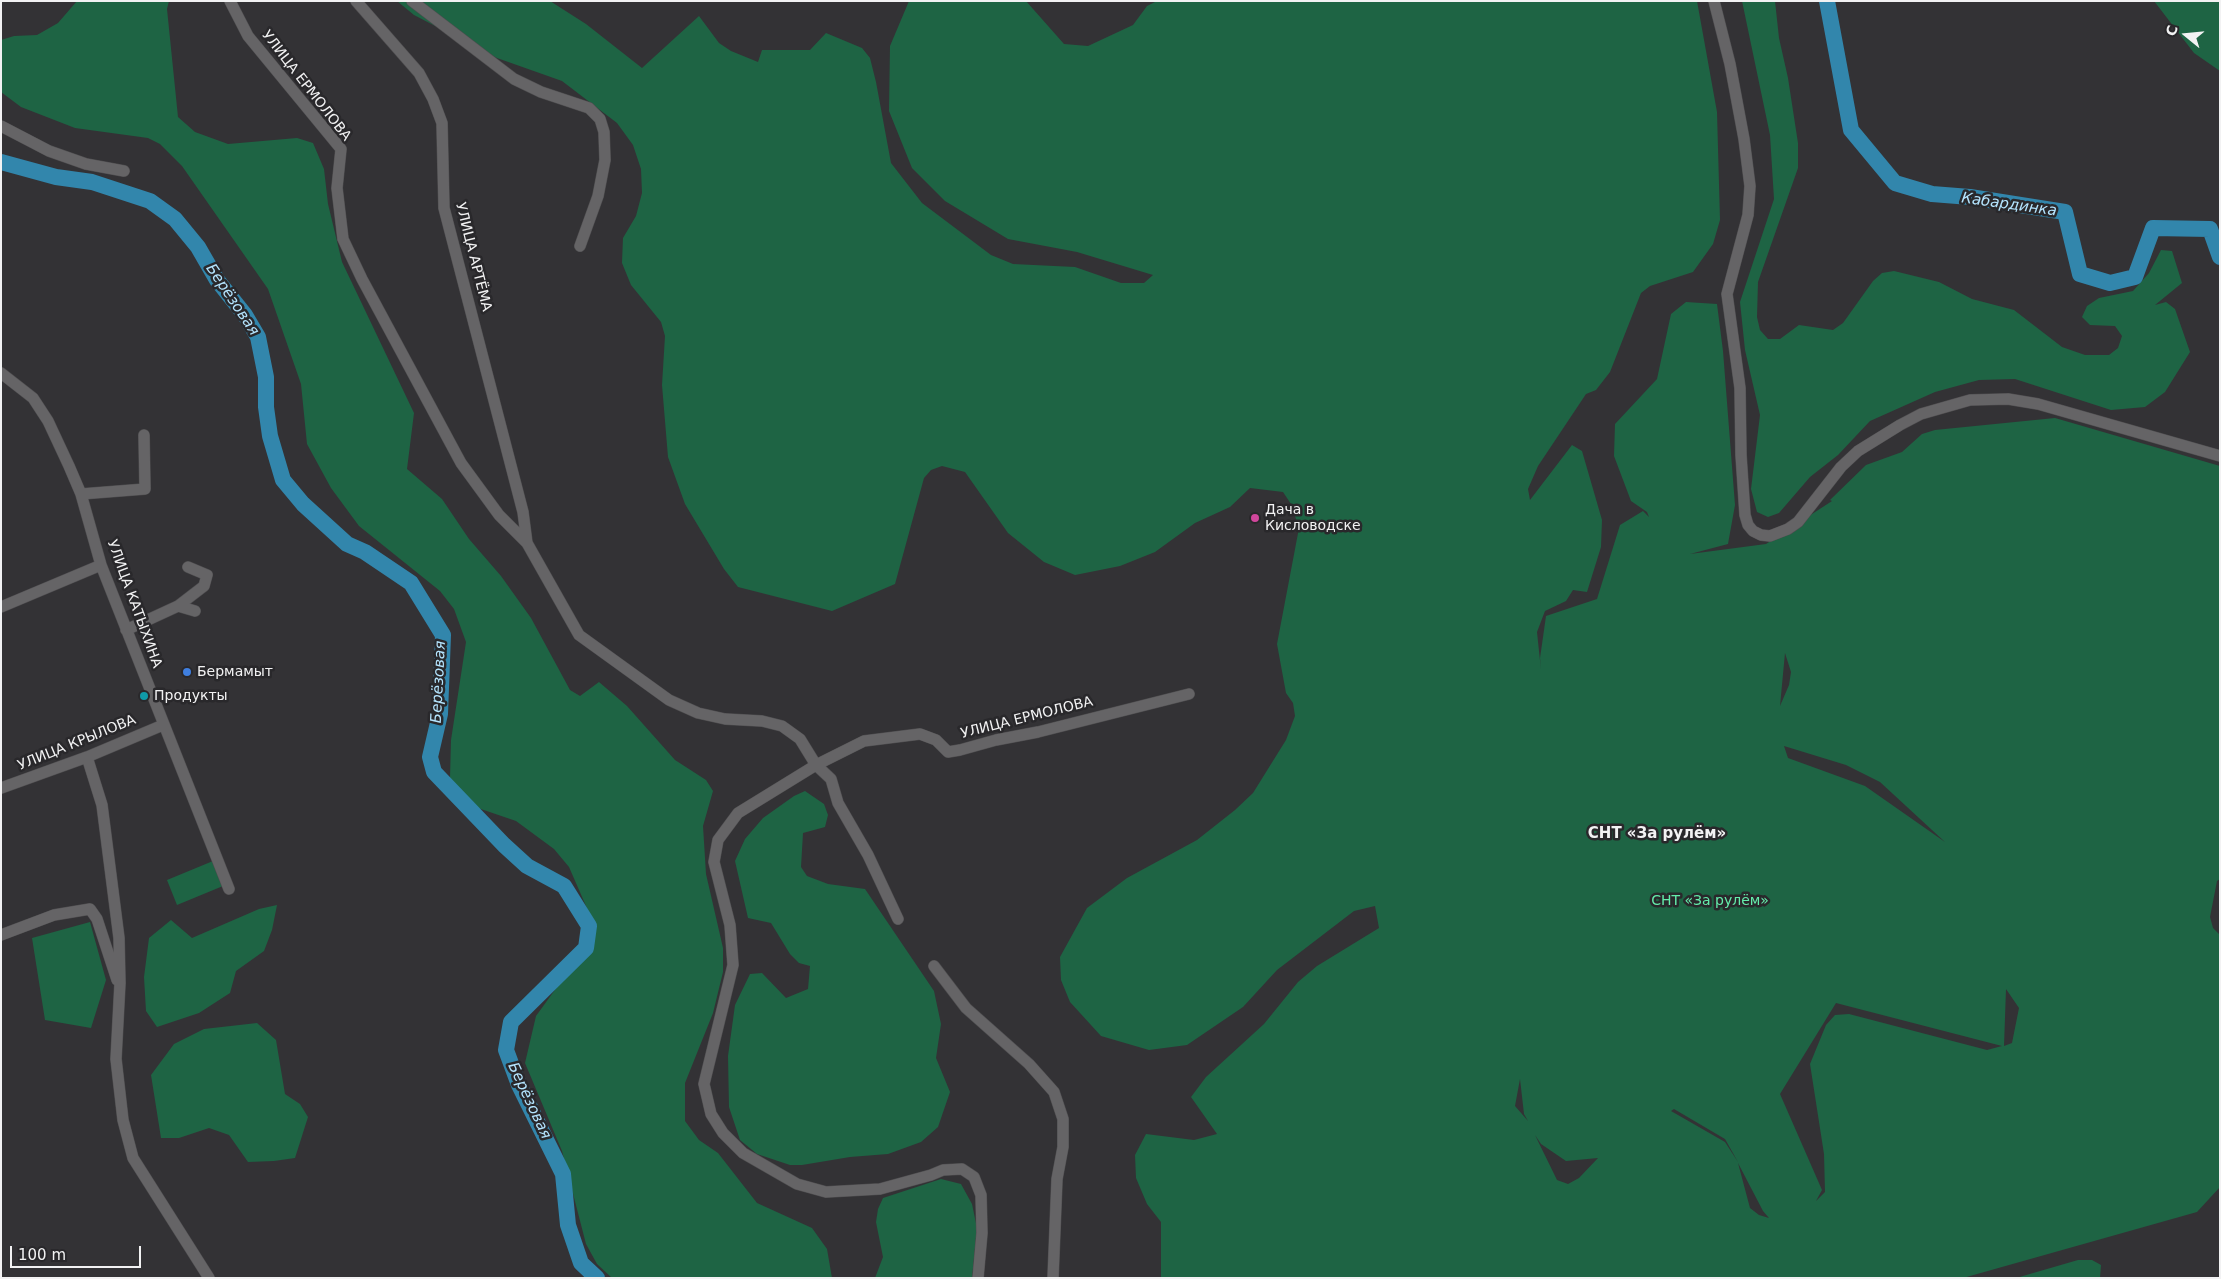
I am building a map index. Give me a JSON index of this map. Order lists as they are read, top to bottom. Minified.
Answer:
{"streets":{"street":["УЛИЦА ЕРМОЛОВА","УЛИЦА АРТЁМА","УЛИЦА КАТЫХИНА","УЛИЦА КРЫЛОВА"]},"crossings":[["УЛИЦА ЕРМОЛОВА","УЛИЦА АРТЁМА"],["УЛИЦА КАТЫХИНА","УЛИЦА КРЫЛОВА"]],"districts":["СНТ «За рулём»"],"water":["Кабардинка","Берёзовая"],"parks":["СНТ «За рулём»"],"places":["Дача в Кисловодске","Бермамыт","Продукты"],"scale_bar":"100 m","north":"left"}
